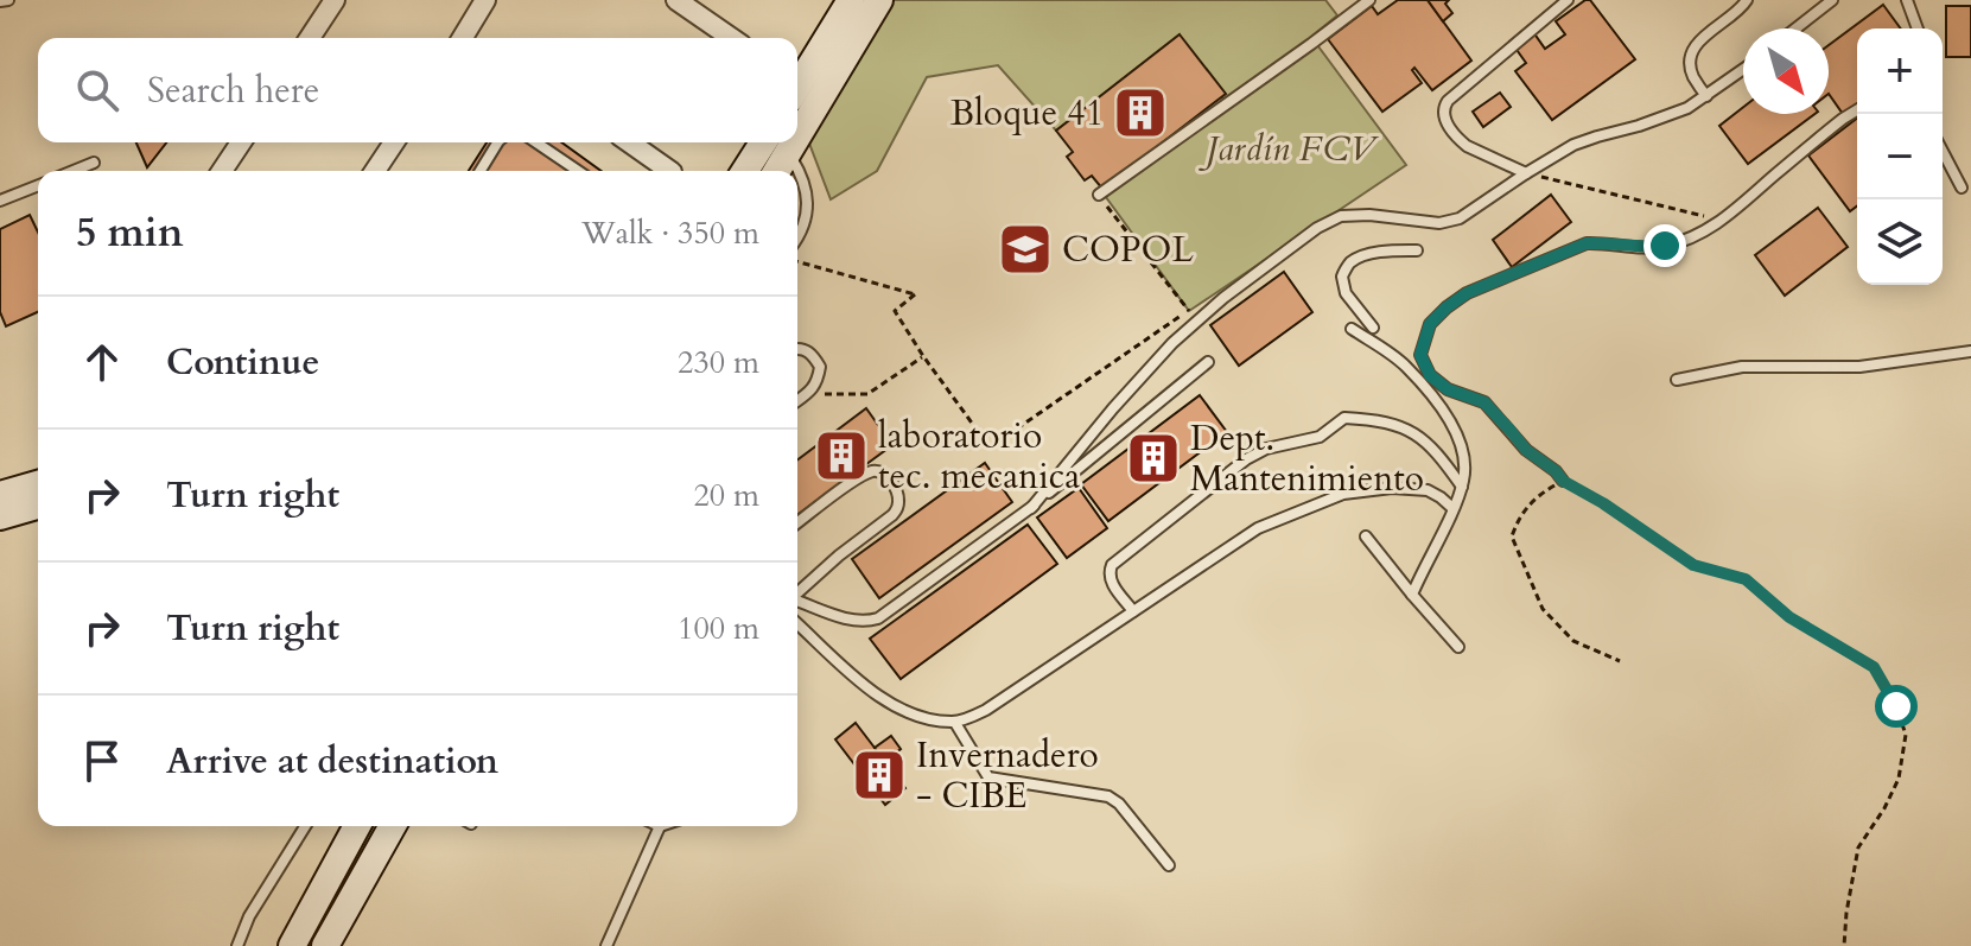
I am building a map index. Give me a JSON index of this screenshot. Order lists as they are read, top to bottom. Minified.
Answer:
{"parks":["Jardín FCV"],"places":{"building":["Bloque 41","laboratorio tec. mecanica","Dept. Mantenimiento","Invernadero - CIBE"],"school or university":["COPOL"]},"north":"bottom right","page":{"map_buttons":["+","−"],"search":"Search here","heading":["5 min","Walk · 350 m"],"list":[["Continue","230 m"],["Turn right","20 m"],["Turn right","100 m"],"Arrive at destination"]}}
